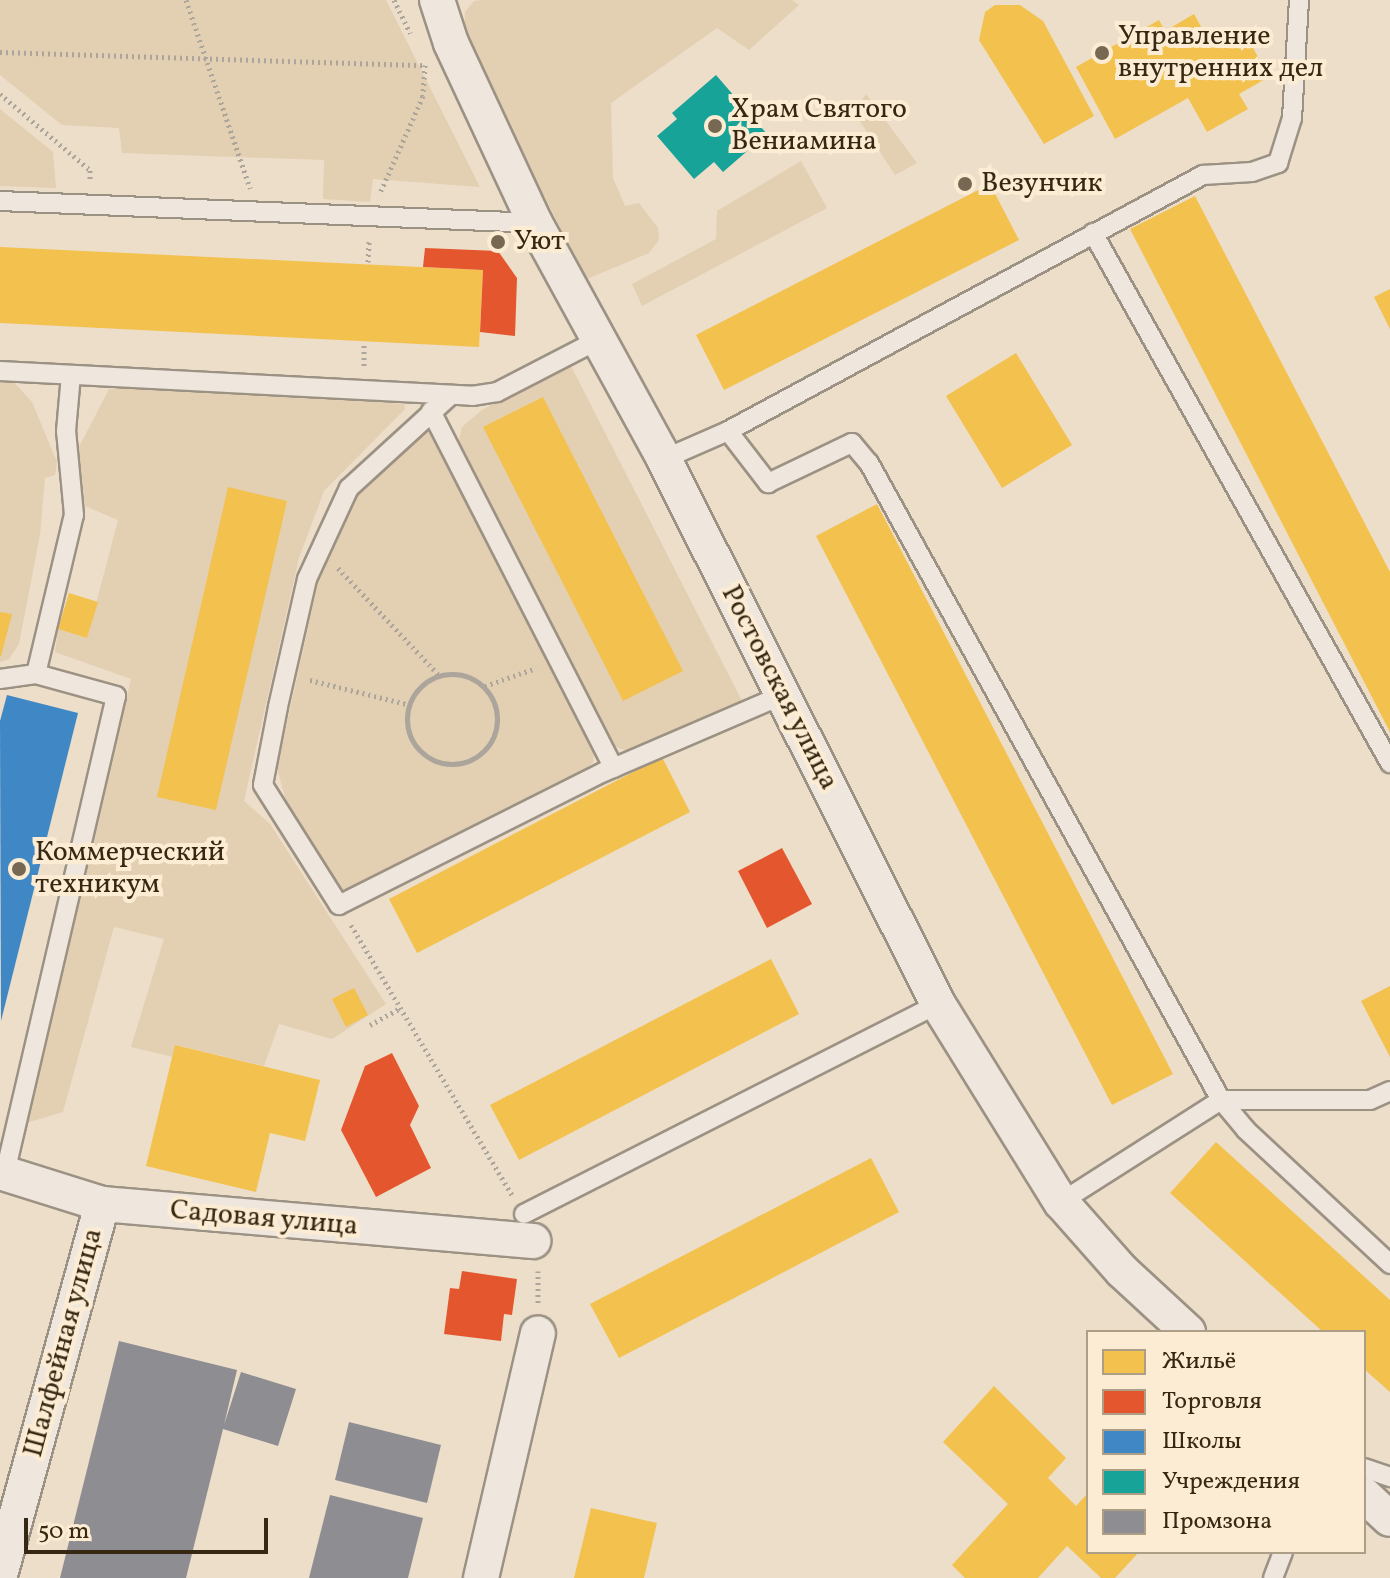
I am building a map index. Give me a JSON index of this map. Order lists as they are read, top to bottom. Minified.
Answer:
{"streets":{"street":["Ростовская улица","Садовая улица","Шалфейная улица"]},"crossings":[["Садовая улица","Шалфейная улица"]],"places":["Управление внутренних дел","Храм Святого Вениамина","Везунчик","Уют","Коммерческий техникум"],"legend":["Жильё","Торговля","Школы","Учреждения","Промзона"],"scale_bar":"50 m"}
